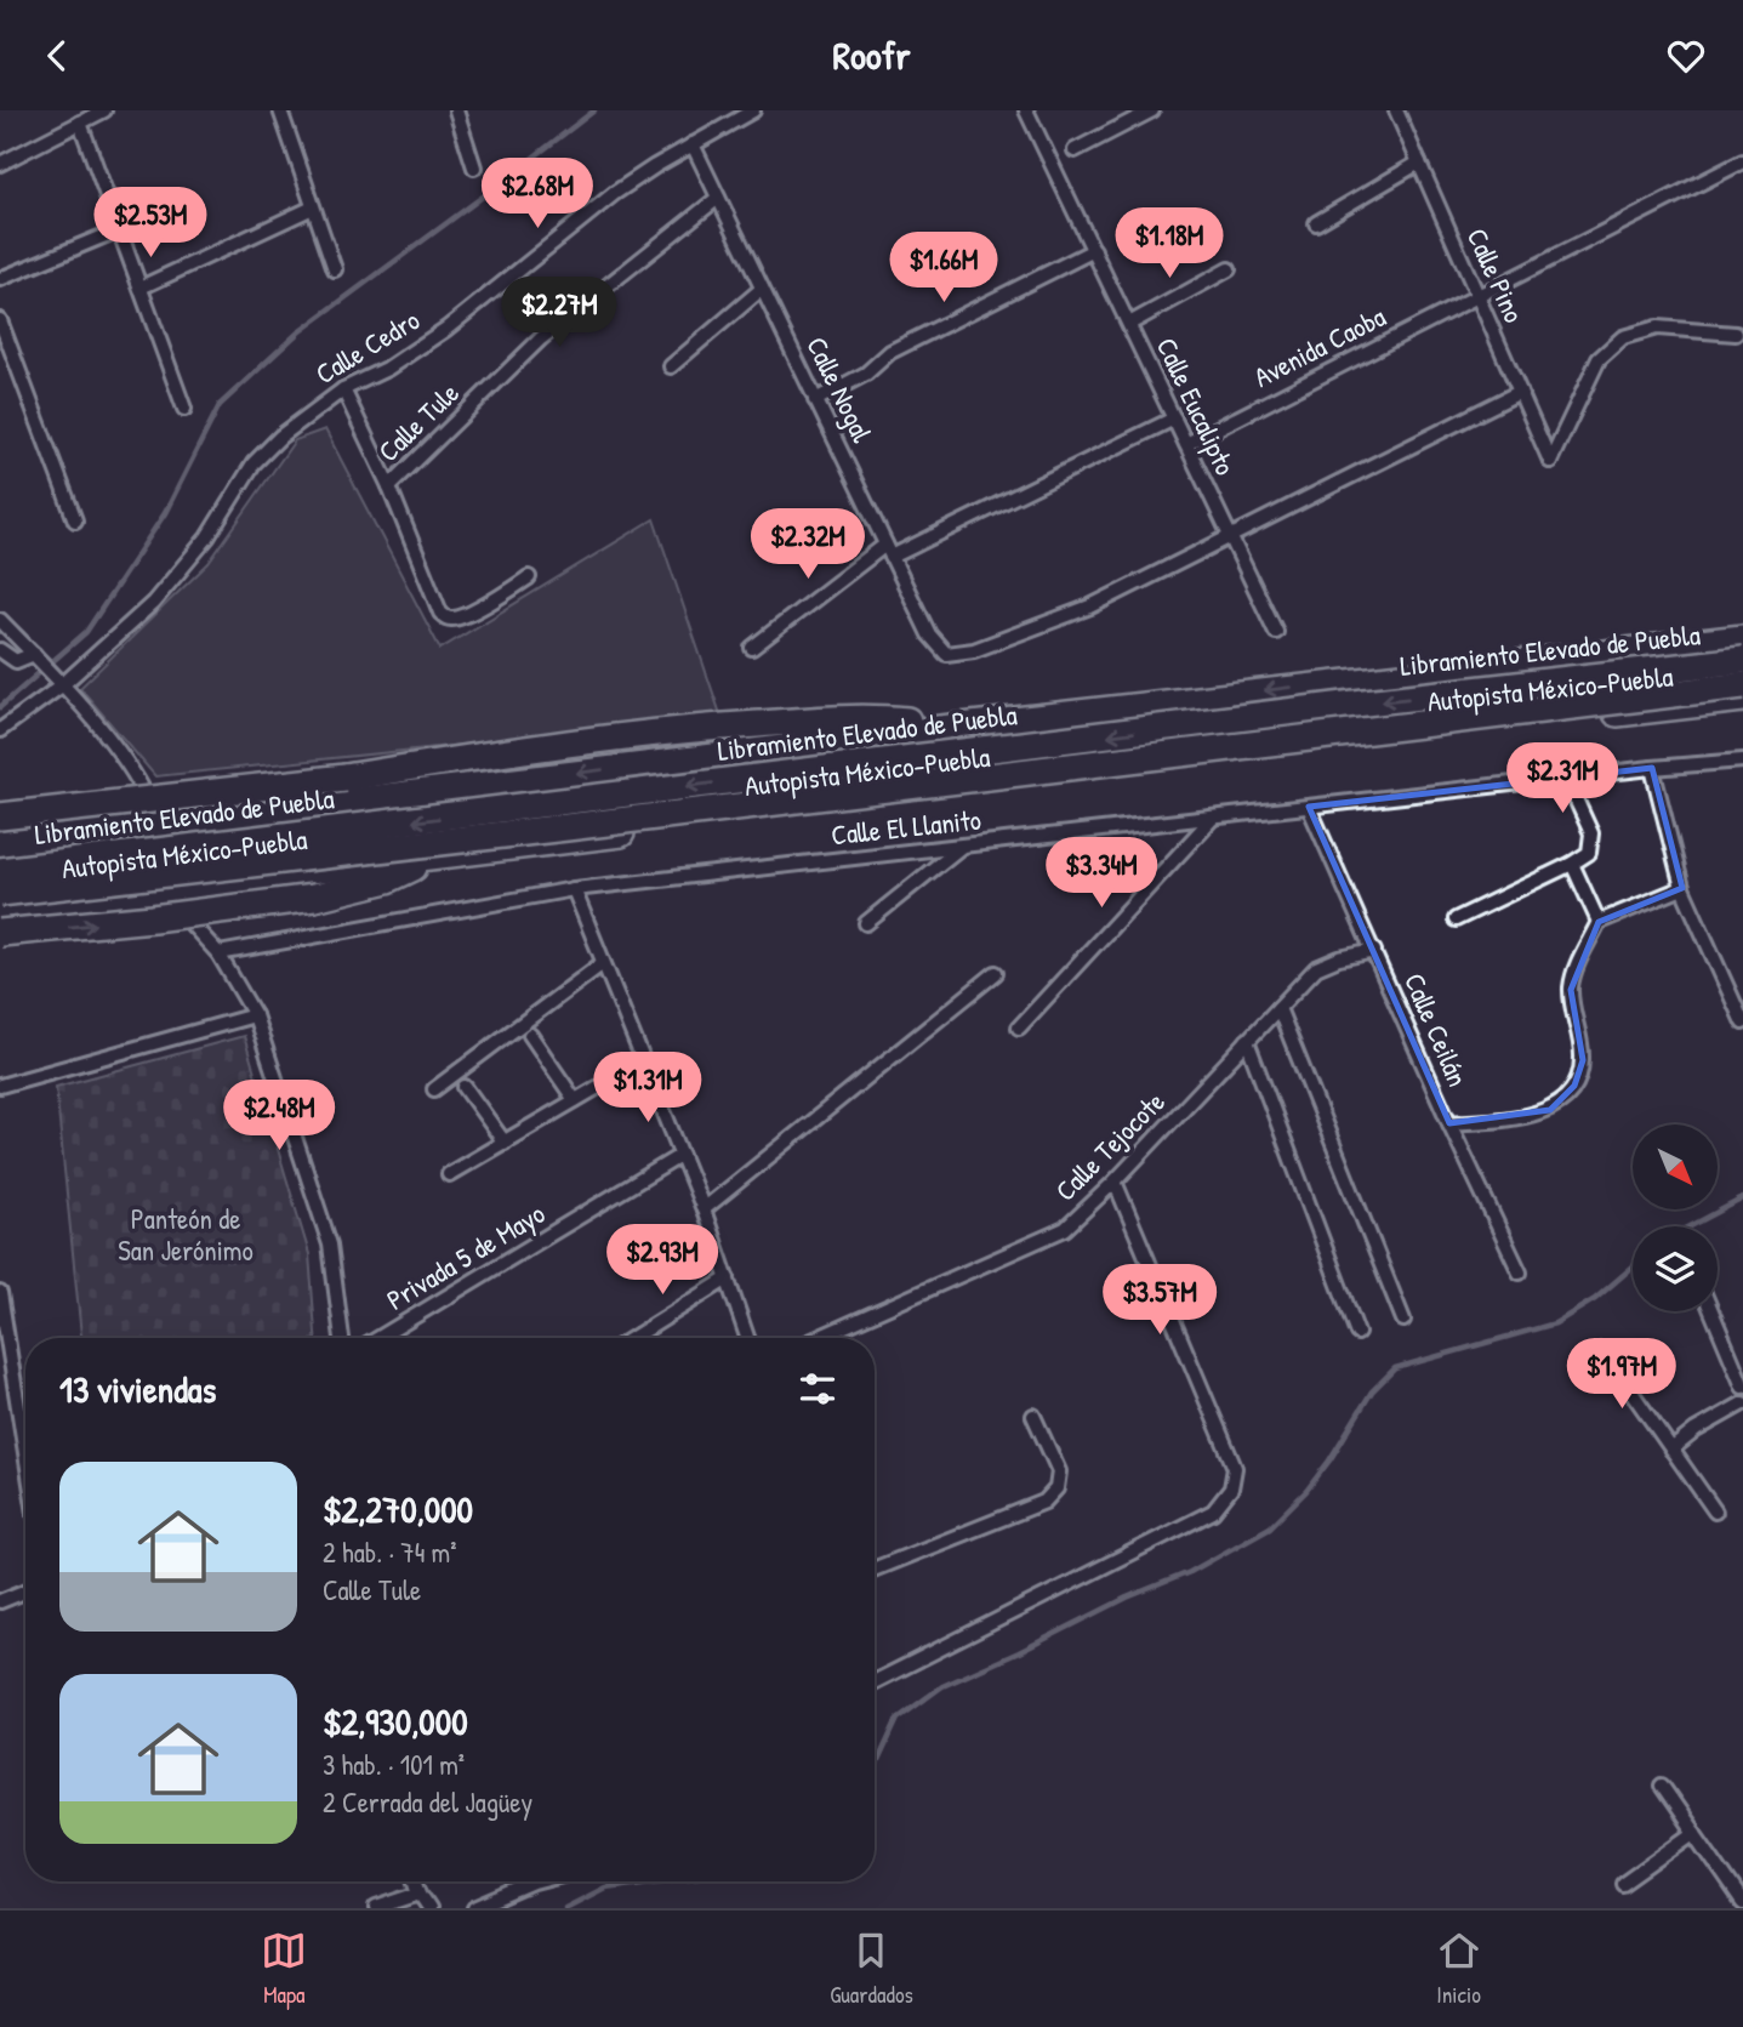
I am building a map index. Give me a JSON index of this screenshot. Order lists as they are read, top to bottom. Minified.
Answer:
{"streets":{"highway":["Libramiento Elevado de Puebla","Autopista México-Puebla"],"street":["Calle Pino","Calle Cedro","Avenida Caoba","Calle Nogal","Calle Eucalipto","Calle Tule","Calle El Llanito","Calle Ceilán","Calle Tejocote","Privada 5 de Mayo"]},"crossings":[["Calle Pino","Avenida Caoba"],["Calle Cedro","Calle Nogal"],["Avenida Caoba","Calle Eucalipto"],["Calle Nogal","Calle Eucalipto"],["Calle Nogal","Calle Tule"],["Calle El Llanito","Calle Ceilán"],["Calle Ceilán","Calle Tejocote"]],"parks":["Panteón de San Jerónimo"],"north":"bottom right","page":{"header":"Roofr","price":["$2.68M","$2.53M","$1.18M","$1.66M","$2.27M","$2.32M","$2.31M","$3.34M","$1.31M","$2.48M","$2.93M","$3.57M","$1.97M"],"heading":"13 viviendas","list":[{"name":"$2,270,000","note":"2 hab. · 74 m² · Calle Tule"},{"name":"$2,930,000","note":"3 hab. · 101 m² · 2 Cerrada del Jagüey"}],"tabs":["Mapa","Guardados","Inicio"]}}
